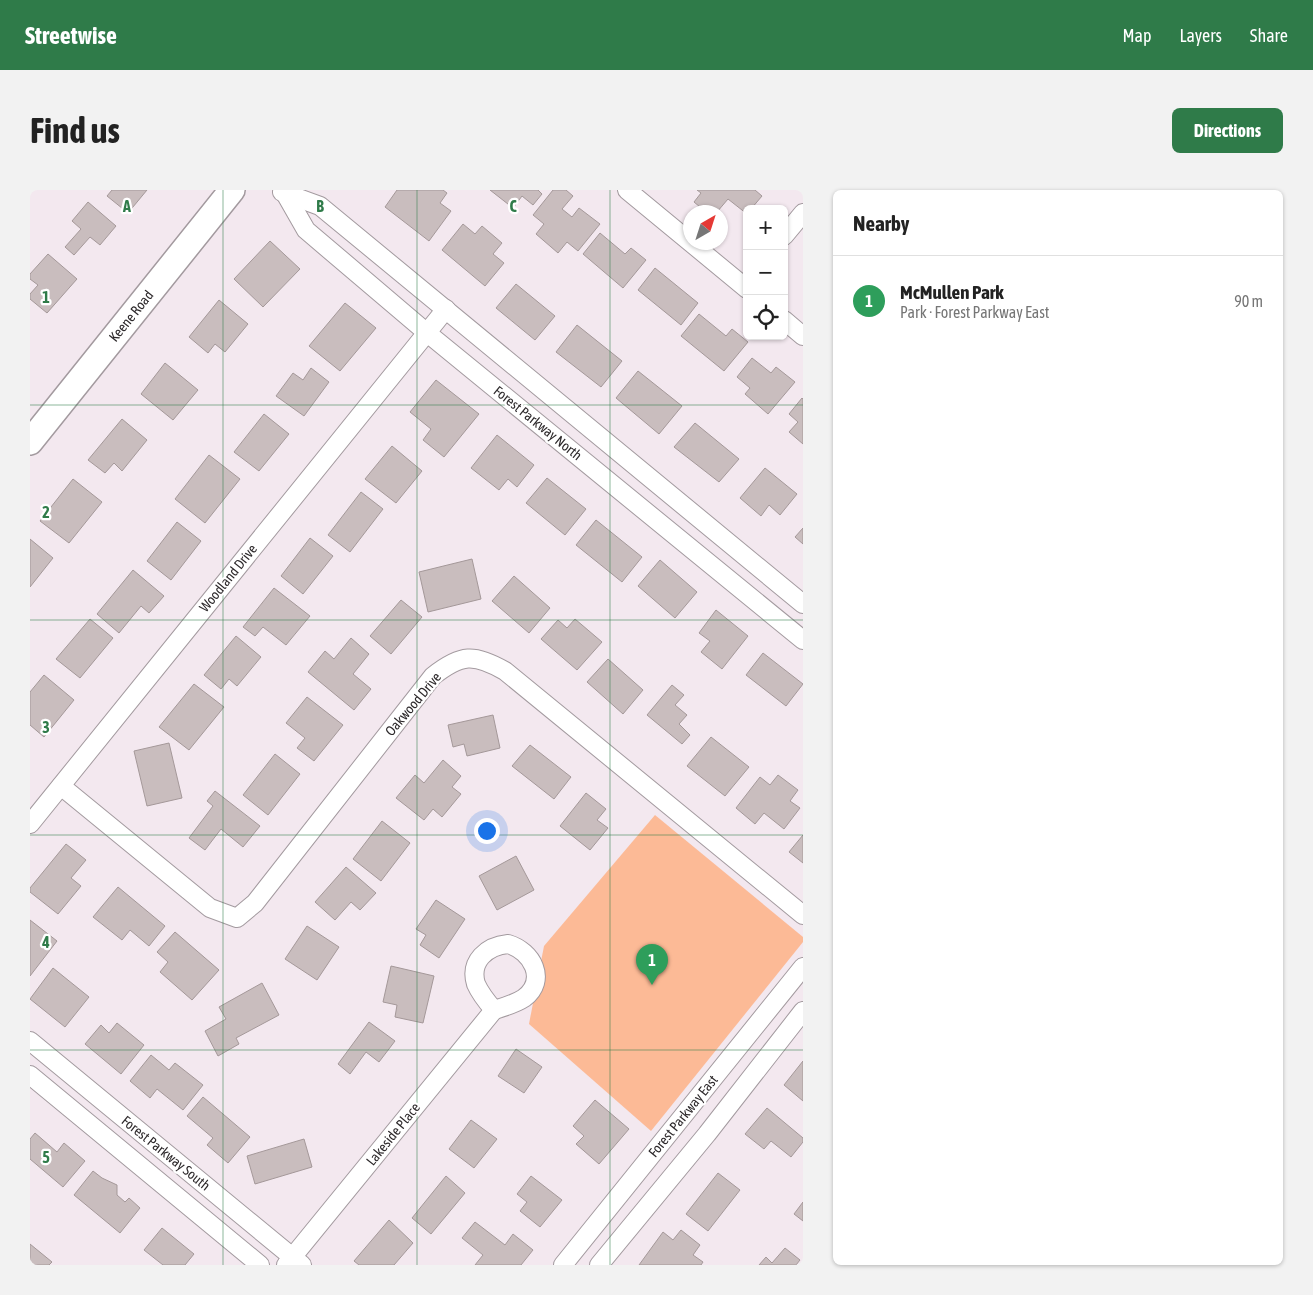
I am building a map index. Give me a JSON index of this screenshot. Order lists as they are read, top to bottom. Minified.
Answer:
{"streets":{"main road":["Keene Road"],"street":["Forest Parkway North","Woodland Drive","Oakwood Drive","Forest Parkway East","Lakeside Place","Forest Parkway South"]},"crossings":[["Forest Parkway North","Woodland Drive"],["Woodland Drive","Oakwood Drive"],["Lakeside Place","Forest Parkway South"]],"north":"top right","page":{"header":"Streetwise","nav":["Map","Layers","Share"],"buttons":"Directions","title":"Find us","heading":"Nearby","map_buttons":["+","−"],"list":[{"mark":"1","name":"McMullen Park","note":"Park · Forest Parkway East","value":"90 m"}],"pins":"1"},"grid":{"columns":["A","B","C"],"rows":["1","2","3","4","5"]}}
